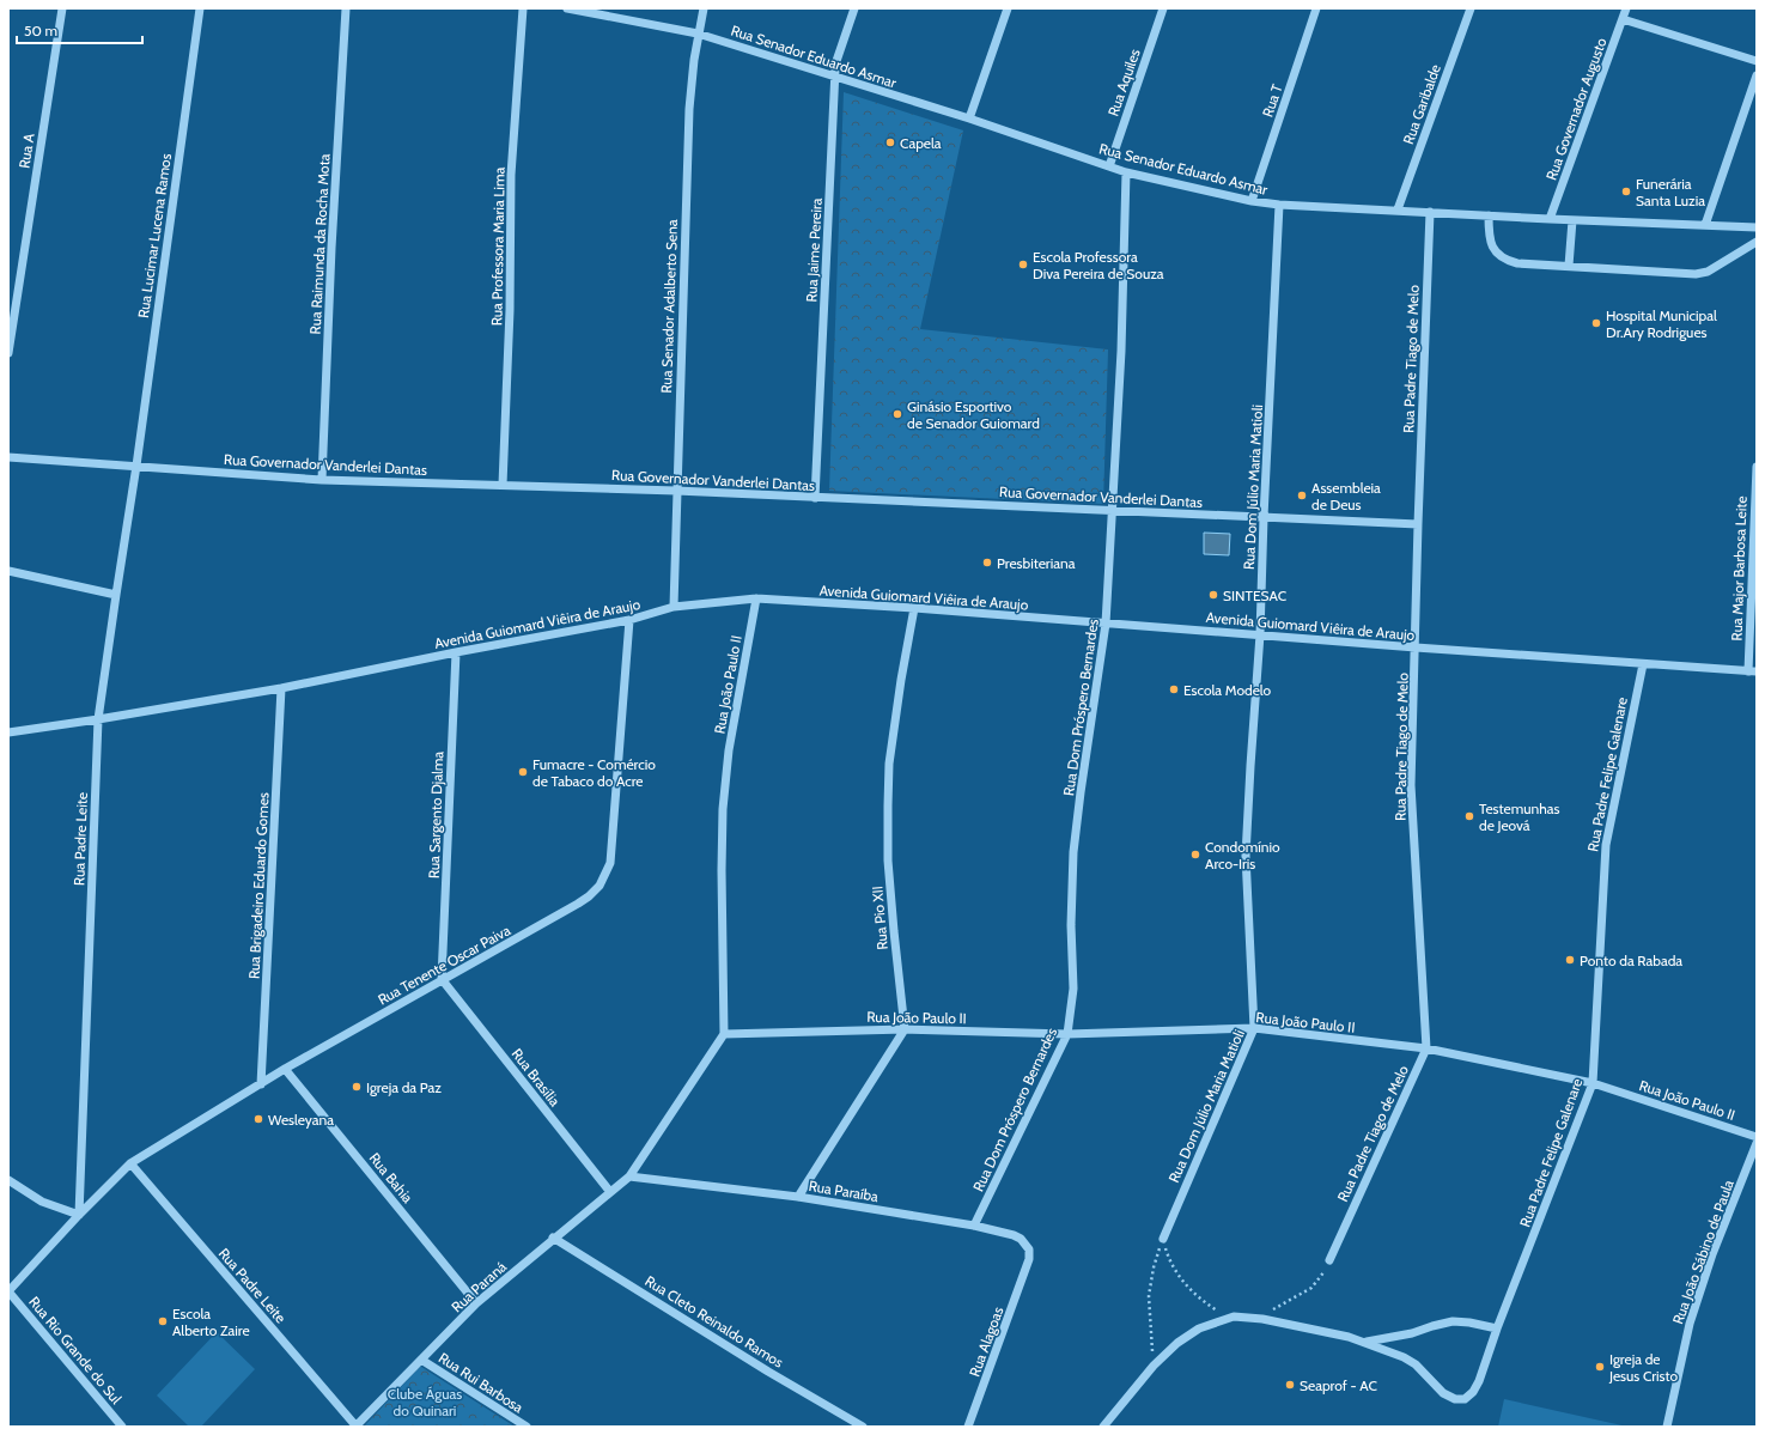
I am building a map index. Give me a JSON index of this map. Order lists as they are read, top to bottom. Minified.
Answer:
{"streets":{"street":["Rua Senador Eduardo Asmar","Rua Aquiles","Rua T","Rua Garibalde","Rua Governador Augusto","Rua A","Rua Lucimar Lucena Ramos","Rua Raimunda da Rocha Mota","Rua Professora Maria Lima","Rua Jaime Pereira","Rua Senador Adalberto Sena","Rua Padre Tiago de Melo","Rua Governador Vanderlei Dantas","Rua Dom Júlio Maria Matioli","Rua Major Barbosa Leite","Avenida Guiomard Viêira de Araujo","Rua João Paulo II","Rua Dom Próspero Bernardes","Rua Padre Felipe Galenare","Rua Sargento Djalma","Rua Padre Leite","Rua Brigadeiro Eduardo Gomes","Rua Pio XII","Rua Tenente Oscar Paiva","Rua Brasília","Rua Bahia","Rua Paraíba","Rua João Sábino de Paula","Rua Paraná","Rua Cleto Reinaldo Ramos","Rua Alagoas","Rua Rio Grande do Sul","Rua Rui Barbosa"]},"crossings":[["Rua Senador Eduardo Asmar","Rua Aquiles"],["Rua Senador Eduardo Asmar","Rua T"],["Rua Senador Eduardo Asmar","Rua Garibalde"],["Rua Senador Eduardo Asmar","Rua Governador Augusto"],["Rua Senador Eduardo Asmar","Rua Jaime Pereira"],["Rua Senador Eduardo Asmar","Rua Senador Adalberto Sena"],["Rua Senador Eduardo Asmar","Rua Padre Tiago de Melo"],["Rua Senador Eduardo Asmar","Rua Dom Júlio Maria Matioli"],["Rua Senador Eduardo Asmar","Rua Dom Próspero Bernardes"],["Rua Lucimar Lucena Ramos","Rua Governador Vanderlei Dantas"],["Rua Lucimar Lucena Ramos","Rua Padre Leite"],["Rua Raimunda da Rocha Mota","Rua Governador Vanderlei Dantas"],["Rua Professora Maria Lima","Rua Governador Vanderlei Dantas"],["Rua Jaime Pereira","Rua Governador Vanderlei Dantas"],["Rua Senador Adalberto Sena","Rua Governador Vanderlei Dantas"],["Rua Senador Adalberto Sena","Avenida Guiomard Viêira de Araujo"],["Rua Padre Tiago de Melo","Rua Governador Vanderlei Dantas"],["Rua Padre Tiago de Melo","Avenida Guiomard Viêira de Araujo"],["Rua Padre Tiago de Melo","Rua João Paulo II"],["Rua Governador Vanderlei Dantas","Rua Dom Júlio Maria Matioli"],["Rua Governador Vanderlei Dantas","Rua Dom Próspero Bernardes"],["Rua Governador Vanderlei Dantas","Rua Padre Leite"],["Rua Dom Júlio Maria Matioli","Avenida Guiomard Viêira de Araujo"],["Rua Dom Júlio Maria Matioli","Rua João Paulo II"],["Rua Major Barbosa Leite","Avenida Guiomard Viêira de Araujo"],["Avenida Guiomard Viêira de Araujo","Rua João Paulo II"],["Avenida Guiomard Viêira de Araujo","Rua Dom Próspero Bernardes"],["Avenida Guiomard Viêira de Araujo","Rua Padre Felipe Galenare"],["Avenida Guiomard Viêira de Araujo","Rua Sargento Djalma"],["Avenida Guiomard Viêira de Araujo","Rua Padre Leite"],["Avenida Guiomard Viêira de Araujo","Rua Brigadeiro Eduardo Gomes"],["Avenida Guiomard Viêira de Araujo","Rua Pio XII"],["Avenida Guiomard Viêira de Araujo","Rua Tenente Oscar Paiva"],["Rua João Paulo II","Rua Dom Próspero Bernardes"],["Rua João Paulo II","Rua Padre Felipe Galenare"],["Rua João Paulo II","Rua Pio XII"],["Rua Dom Próspero Bernardes","Rua Paraíba"],["Rua Sargento Djalma","Rua Tenente Oscar Paiva"],["Rua Sargento Djalma","Rua Brasília"],["Rua Padre Leite","Rua Tenente Oscar Paiva"],["Rua Padre Leite","Rua Paraná"],["Rua Brigadeiro Eduardo Gomes","Rua Tenente Oscar Paiva"],["Rua Tenente Oscar Paiva","Rua Brasília"],["Rua Tenente Oscar Paiva","Rua Bahia"],["Rua Tenente Oscar Paiva","Rua Rio Grande do Sul"],["Rua Brasília","Rua Paraná"],["Rua Bahia","Rua Paraná"],["Rua Paraíba","Rua Paraná"],["Rua Paraíba","Rua Alagoas"],["Rua Paraná","Rua Cleto Reinaldo Ramos"],["Rua Paraná","Rua Rui Barbosa"]],"parks":["Clube Águas do Quinari"],"places":["Capela","Funerária Santa Luzia","Escola Professora Diva Pereira de Souza","Hospital Municipal Dr.Ary Rodrigues","Ginásio Esportivo de Senador Guiomard","Assembleia de Deus","Presbiteriana","SINTESAC","Escola Modelo","Fumacre - Comércio de Tabaco do Acre","Testemunhas de Jeová","Condomínio Arco-Iris","Ponto da Rabada","Igreja da Paz","Wesleyana","Escola Alberto Zaire","Igreja de Jesus Cristo","Seaprof - AC"],"scale_bar":"50 m"}
